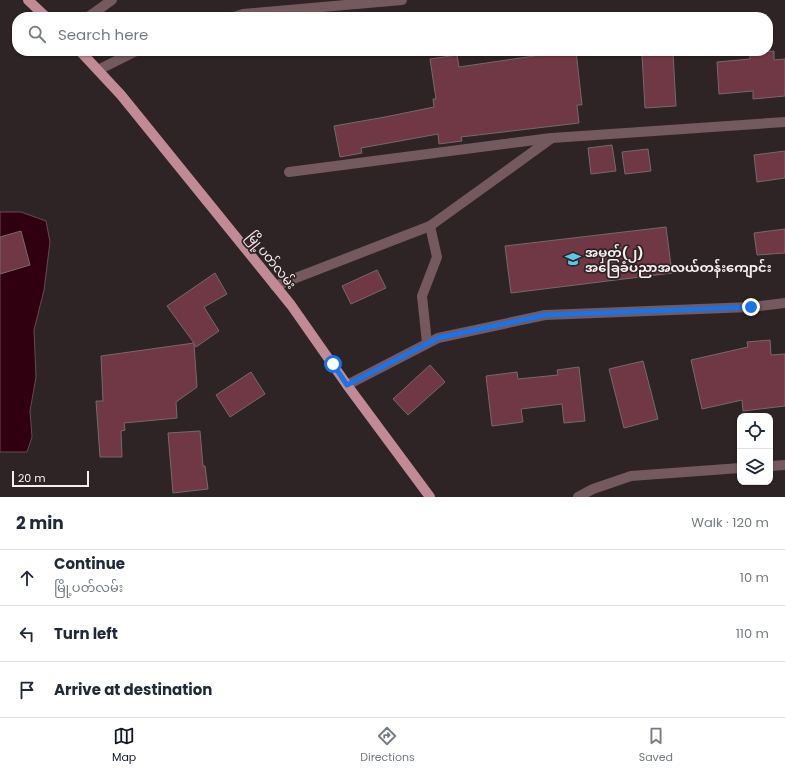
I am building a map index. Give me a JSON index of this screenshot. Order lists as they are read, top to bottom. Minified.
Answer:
{"streets":{"main road":["မြို့ပတ်လမ်း"]},"places":{"school or university":["အမှတ်(၂) အခြေခံပညာအလယ်တန်းကျောင်း"]},"scale_bar":"20 m","page":{"search":"Search here","scale":"20 m","heading":["2 min","Walk · 120 m"],"list":[["Continue","မြို့ပတ်လမ်း","10 m"],["Turn left","110 m"],"Arrive at destination"],"nav":["Map","Directions","Saved"]}}
